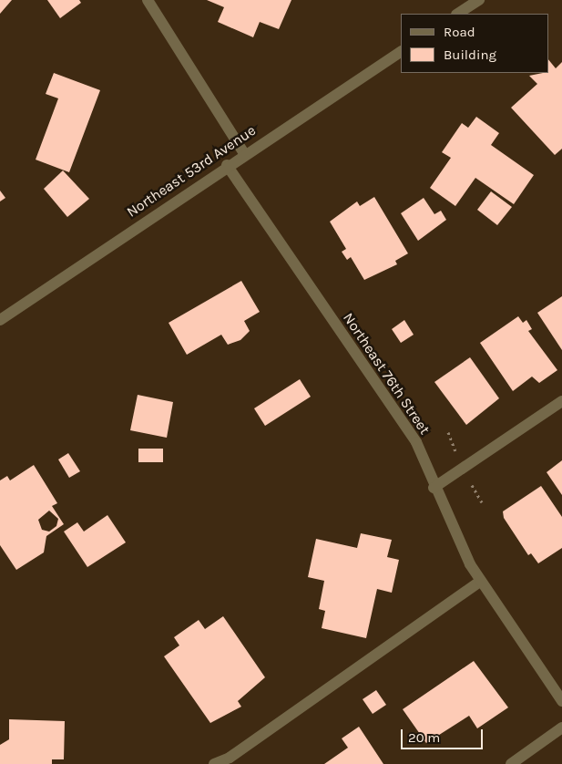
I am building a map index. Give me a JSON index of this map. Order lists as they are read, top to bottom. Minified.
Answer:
{"streets":{"street":["Northeast 53rd Avenue","Northeast 76th Street"]},"crossings":[["Northeast 53rd Avenue","Northeast 76th Street"]],"legend":["Road","Building"],"scale_bar":"20 m"}
